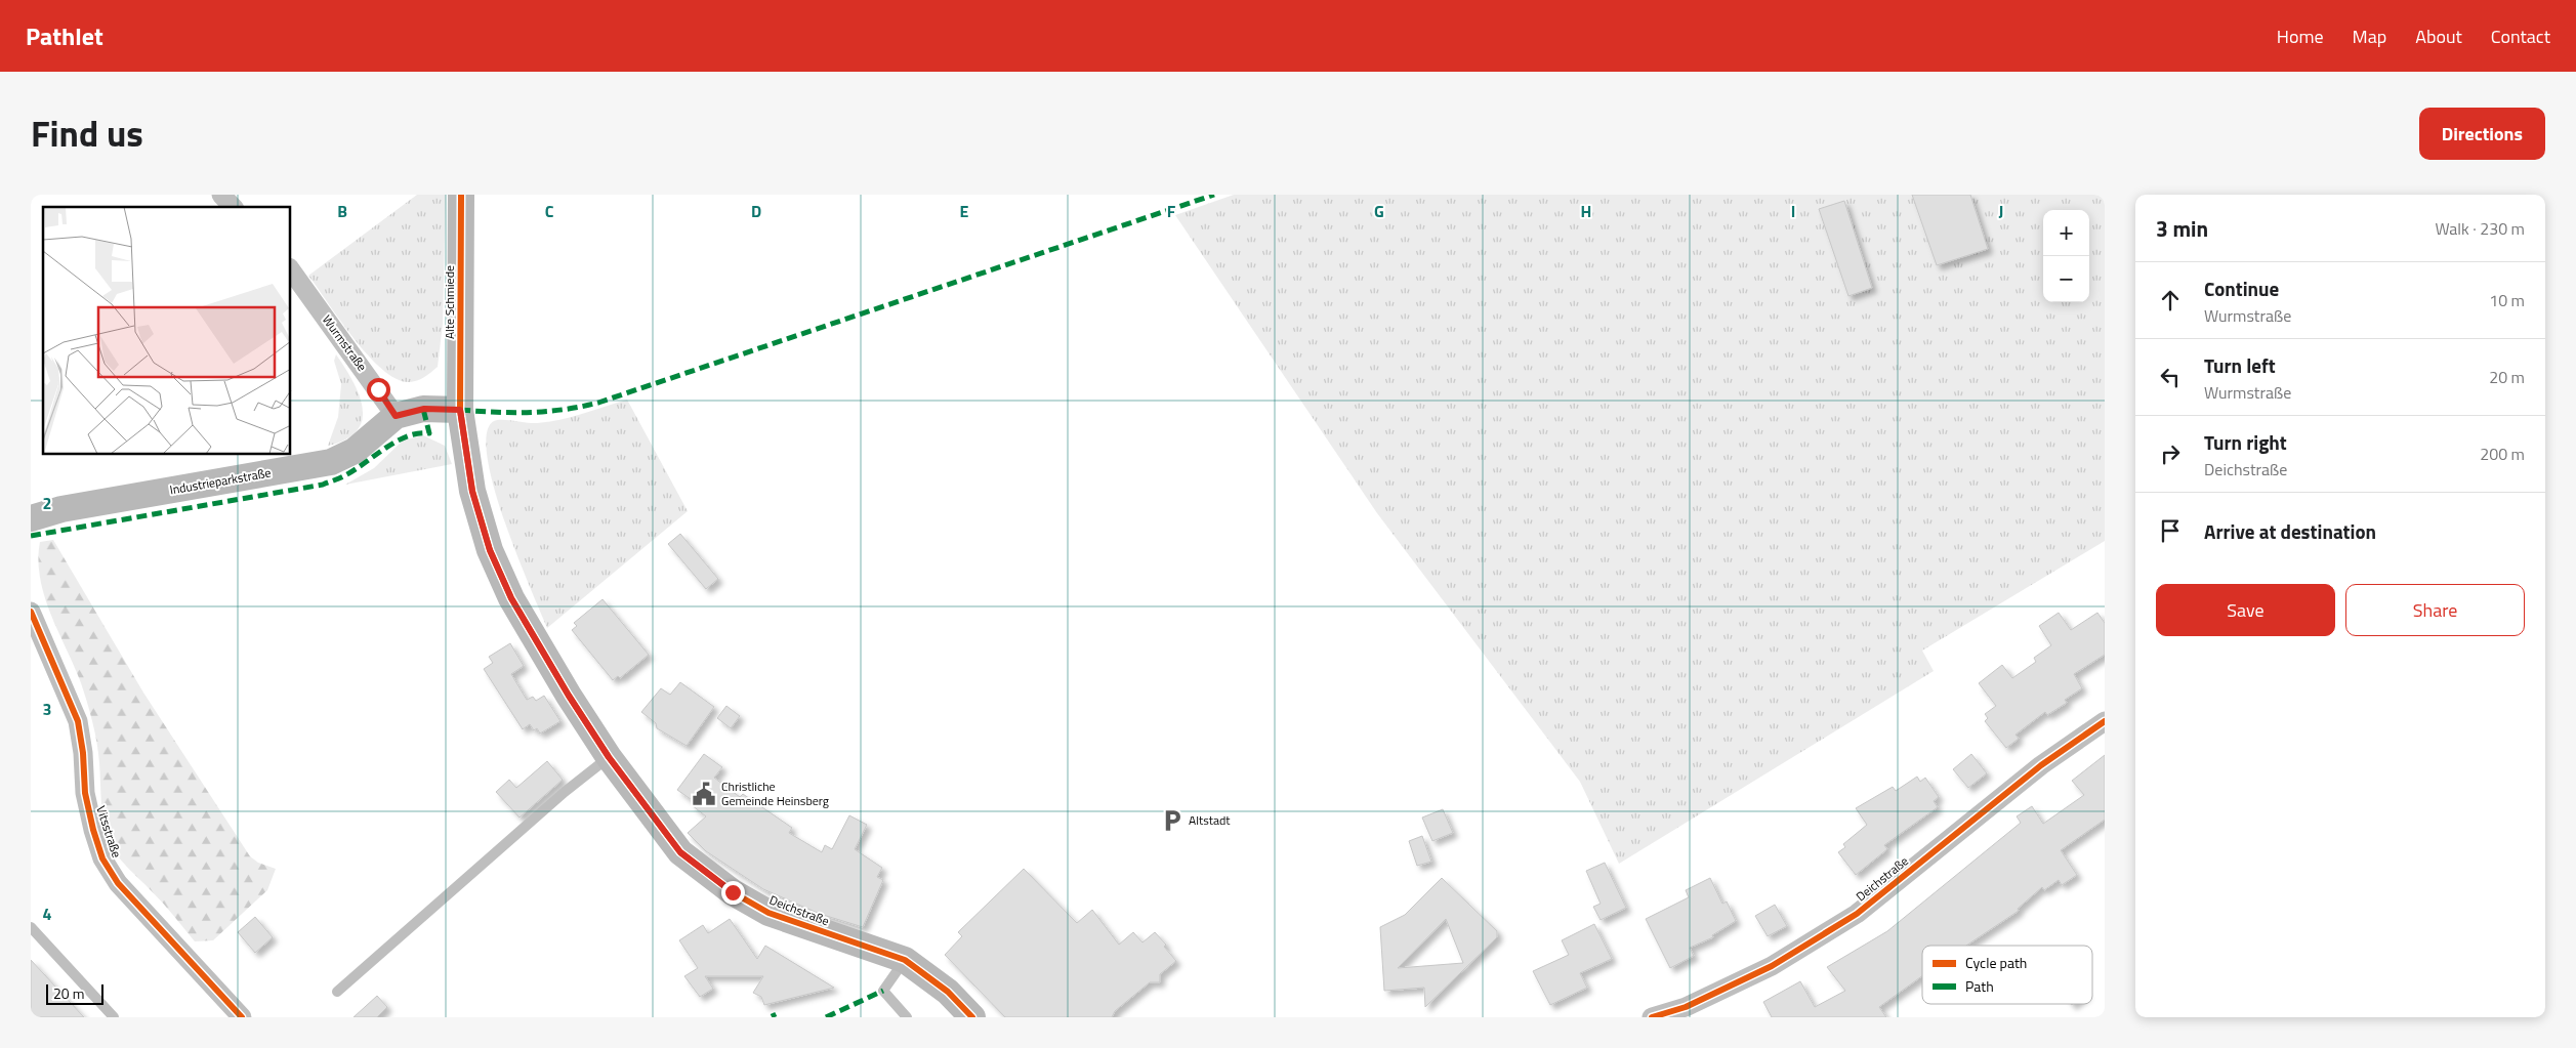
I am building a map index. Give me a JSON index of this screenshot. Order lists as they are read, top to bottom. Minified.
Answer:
{"streets":{"street":["Alte Schmiede","Wurmstraße","Industrieparkstraße","Vitsstraße","Deichstraße"]},"crossings":[["Alte Schmiede","Deichstraße"],["Wurmstraße","Industrieparkstraße"]],"places":{"public building":["Christliche Gemeinde Heinsberg"],"parking":["Altstadt"]},"legend":["Cycle path","Path"],"scale_bar":"20 m","page":{"header":"Pathlet","nav":["Home","Map","About","Contact"],"title":"Find us","buttons":["Directions",["Save","Share"]],"heading":["3 min","Walk · 230 m"],"map_buttons":["+","−"],"list":[["Continue","Wurmstraße","10 m"],["Turn left","Wurmstraße","20 m"],["Turn right","Deichstraße","200 m"],"Arrive at destination"],"scale":"20 m"},"grid":{"columns":["B","C","D","E","F","G","H","I","J"],"rows":["2","3","4"]}}
